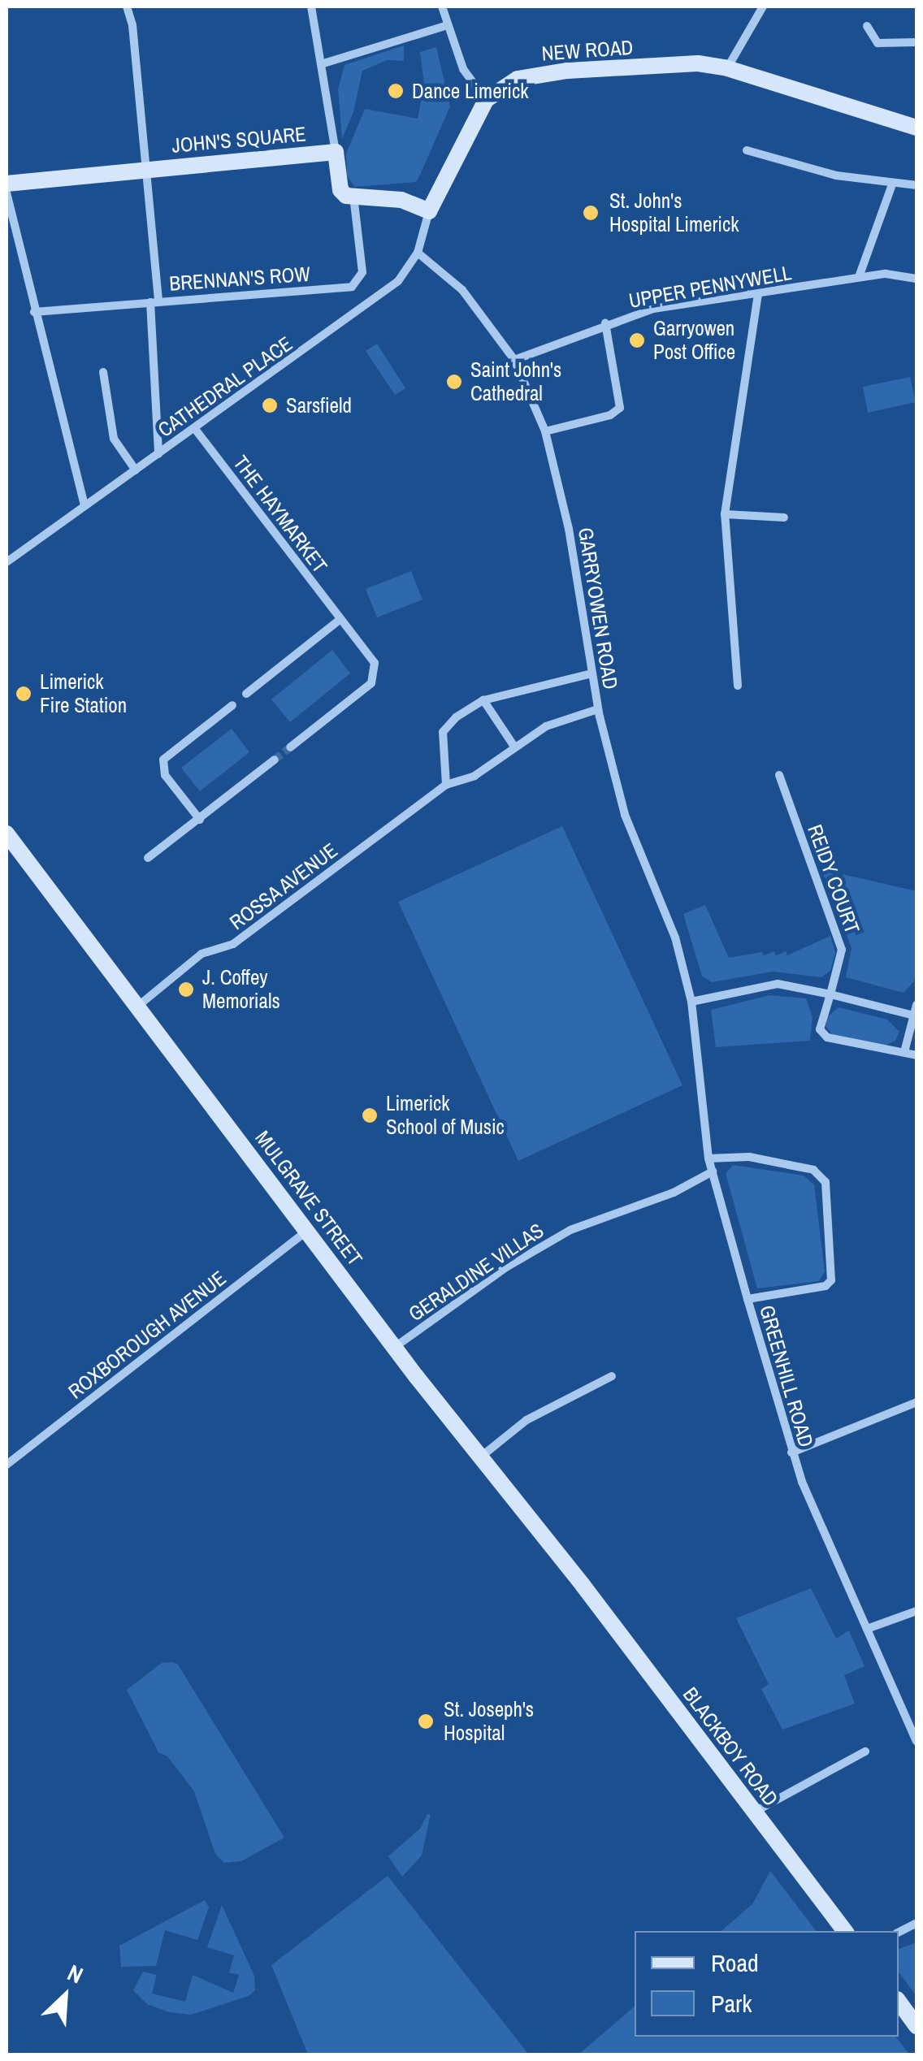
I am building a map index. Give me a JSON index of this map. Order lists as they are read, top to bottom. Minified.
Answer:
{"streets":{"main road":["NEW ROAD","JOHN'S SQUARE","MULGRAVE STREET","BLACKBOY ROAD"],"street":["BRENNAN'S ROW","UPPER PENNYWELL","CATHEDRAL PLACE","THE HAYMARKET","GARRYOWEN ROAD","REIDY COURT","ROSSA AVENUE","GERALDINE VILLAS","ROXBOROUGH AVENUE","GREENHILL ROAD"]},"crossings":[["JOHN'S SQUARE","BRENNAN'S ROW"],["UPPER PENNYWELL","GARRYOWEN ROAD"],["CATHEDRAL PLACE","THE HAYMARKET"],["CATHEDRAL PLACE","GARRYOWEN ROAD"],["GARRYOWEN ROAD","ROSSA AVENUE"],["GARRYOWEN ROAD","GREENHILL ROAD"],["ROSSA AVENUE","MULGRAVE STREET"],["MULGRAVE STREET","GERALDINE VILLAS"],["MULGRAVE STREET","ROXBOROUGH AVENUE"],["MULGRAVE STREET","BLACKBOY ROAD"],["GERALDINE VILLAS","GREENHILL ROAD"]],"places":["Dance Limerick","St. John's Hospital Limerick","Garryowen Post Office","Saint John's Cathedral","Sarsfield","Limerick Fire Station","J. Coffey Memorials","Limerick School of Music","St. Joseph's Hospital"],"legend":["Road","Park"],"north":"top right"}
